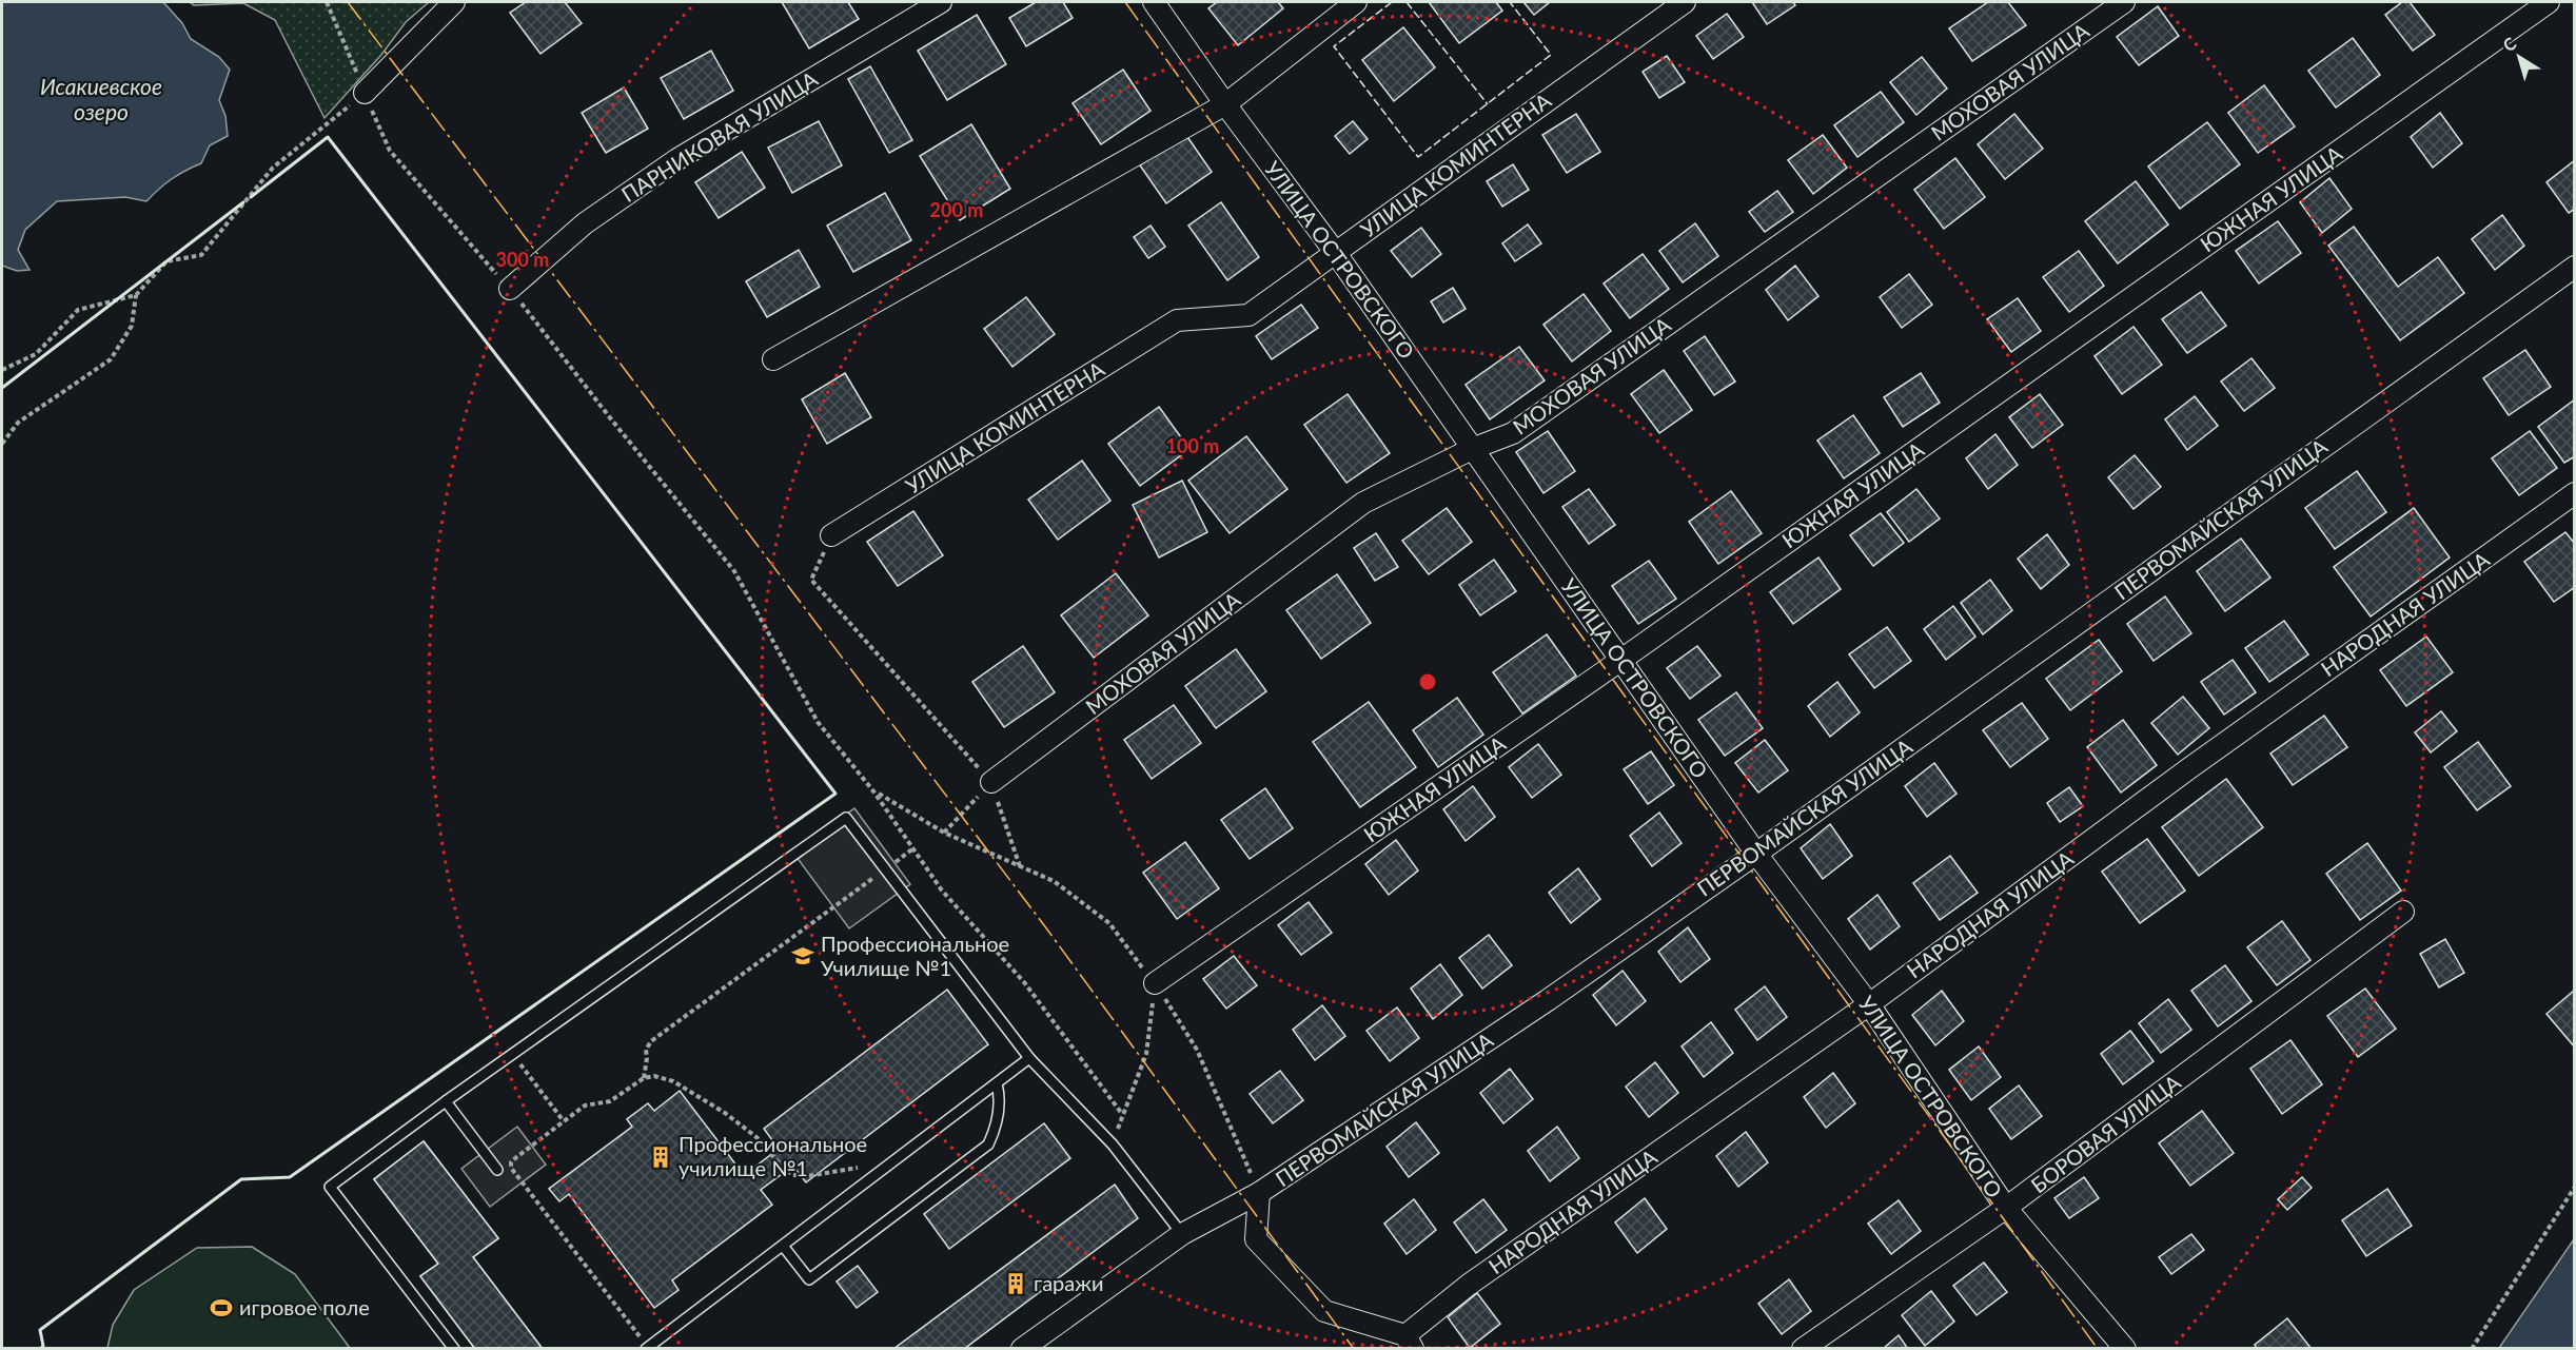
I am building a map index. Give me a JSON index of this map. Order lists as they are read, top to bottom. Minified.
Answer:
{"streets":{"street":["МОХОВАЯ УЛИЦА","ПАРНИКОВАЯ УЛИЦА","УЛИЦА КОМИНТЕРНА","ЮЖНАЯ УЛИЦА","УЛИЦА ОСТРОВСКОГО","ПЕРВОМАЙСКАЯ УЛИЦА","НАРОДНАЯ УЛИЦА","БОРОВАЯ УЛИЦА"]},"crossings":[["МОХОВАЯ УЛИЦА","УЛИЦА ОСТРОВСКОГО"],["УЛИЦА КОМИНТЕРНА","УЛИЦА ОСТРОВСКОГО"],["ЮЖНАЯ УЛИЦА","УЛИЦА ОСТРОВСКОГО"],["УЛИЦА ОСТРОВСКОГО","ПЕРВОМАЙСКАЯ УЛИЦА"],["УЛИЦА ОСТРОВСКОГО","НАРОДНАЯ УЛИЦА"],["УЛИЦА ОСТРОВСКОГО","БОРОВАЯ УЛИЦА"]],"water":["Исакиевское озеро"],"places":{"school or university":["Профессиональное Училище №1"],"building":["Профессиональное училище №1","гаражи"],"sports":["игровое поле"]},"north":"top left","rings":["200 m","300 m","100 m"]}
